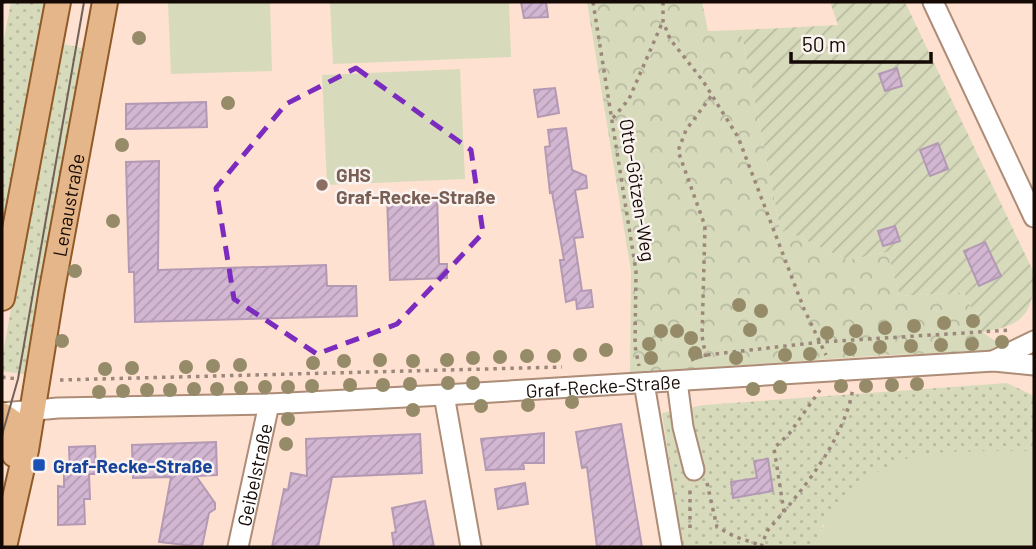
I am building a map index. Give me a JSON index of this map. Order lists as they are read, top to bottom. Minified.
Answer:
{"streets":{"main road":["Lenaustraße"],"street":["Graf-Recke-Straße","Geibelstraße"],"path":["Otto-Götzen-Weg"]},"crossings":[["Otto-Götzen-Weg","Graf-Recke-Straße"],["Lenaustraße","Graf-Recke-Straße"],["Graf-Recke-Straße","Geibelstraße"]],"places":{"other":["GHS Graf-Recke-Straße"],"transit":["Graf-Recke-Straße"]},"scale_bar":"50 m"}
